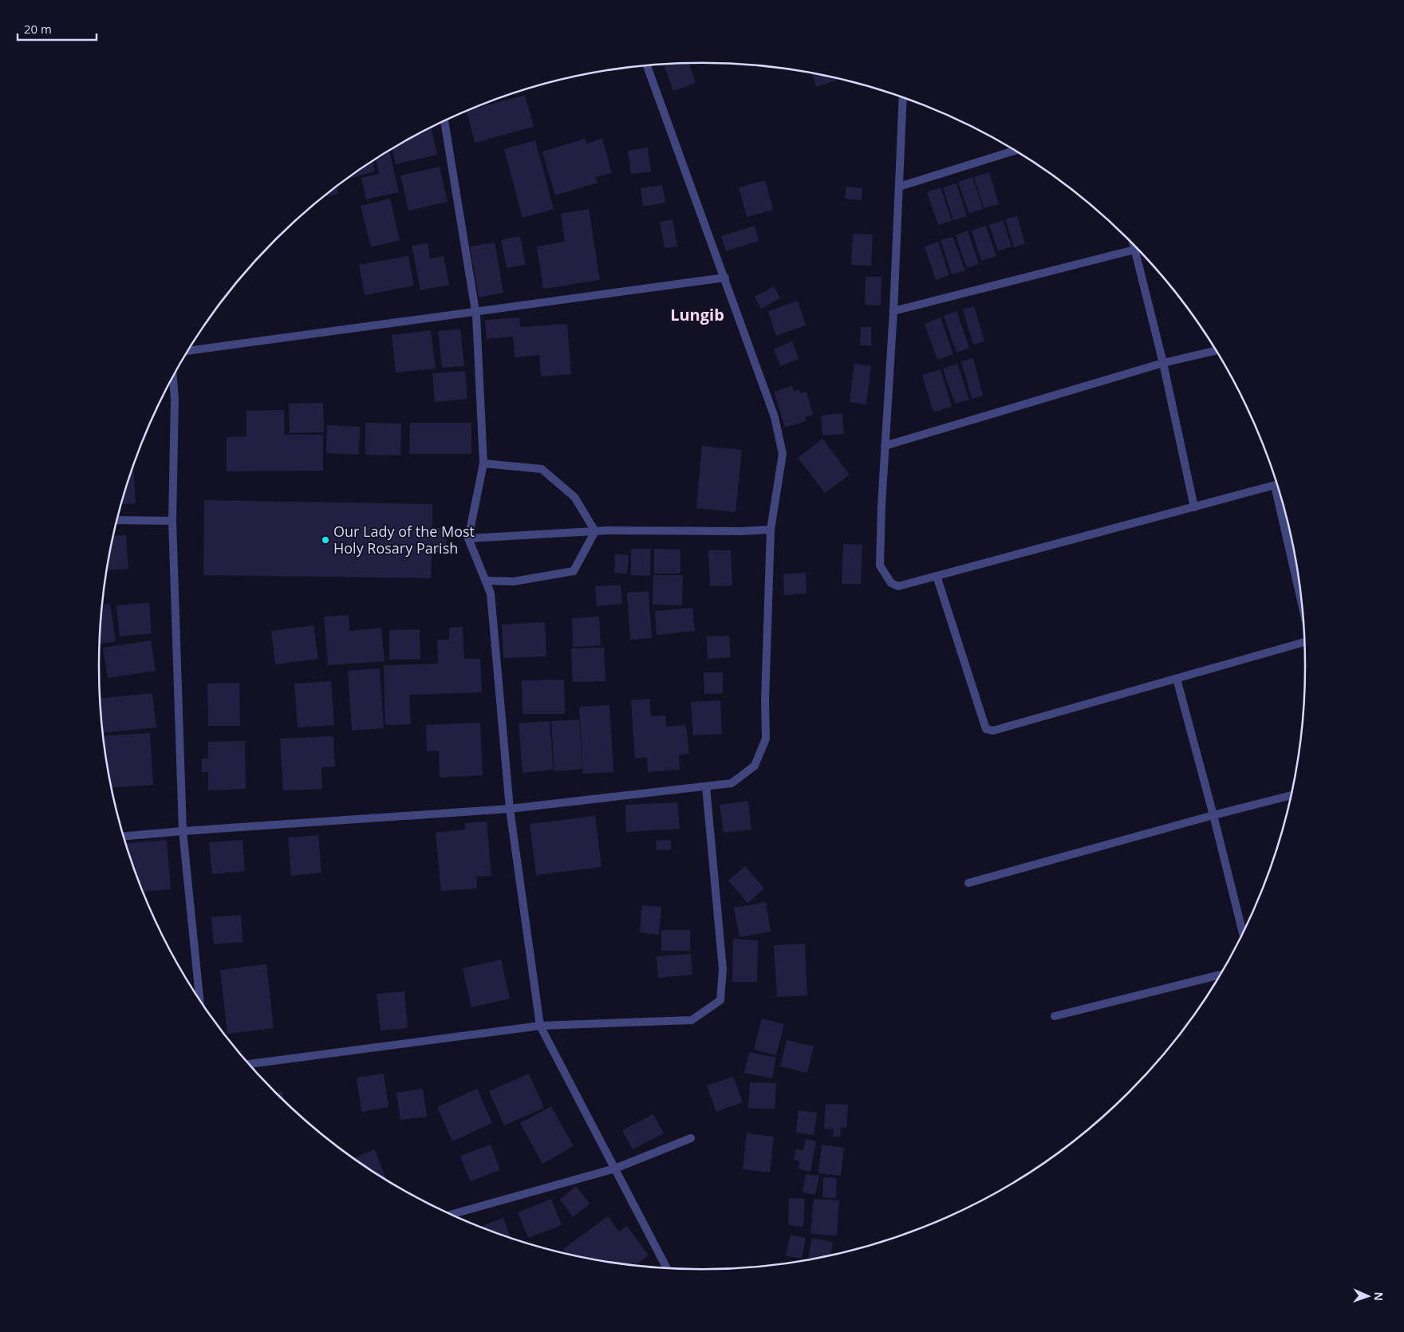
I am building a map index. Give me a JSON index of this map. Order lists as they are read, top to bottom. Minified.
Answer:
{"districts":["Lungib"],"places":["Our Lady of the Most Holy Rosary Parish"],"scale_bar":"20 m","north":"right"}
